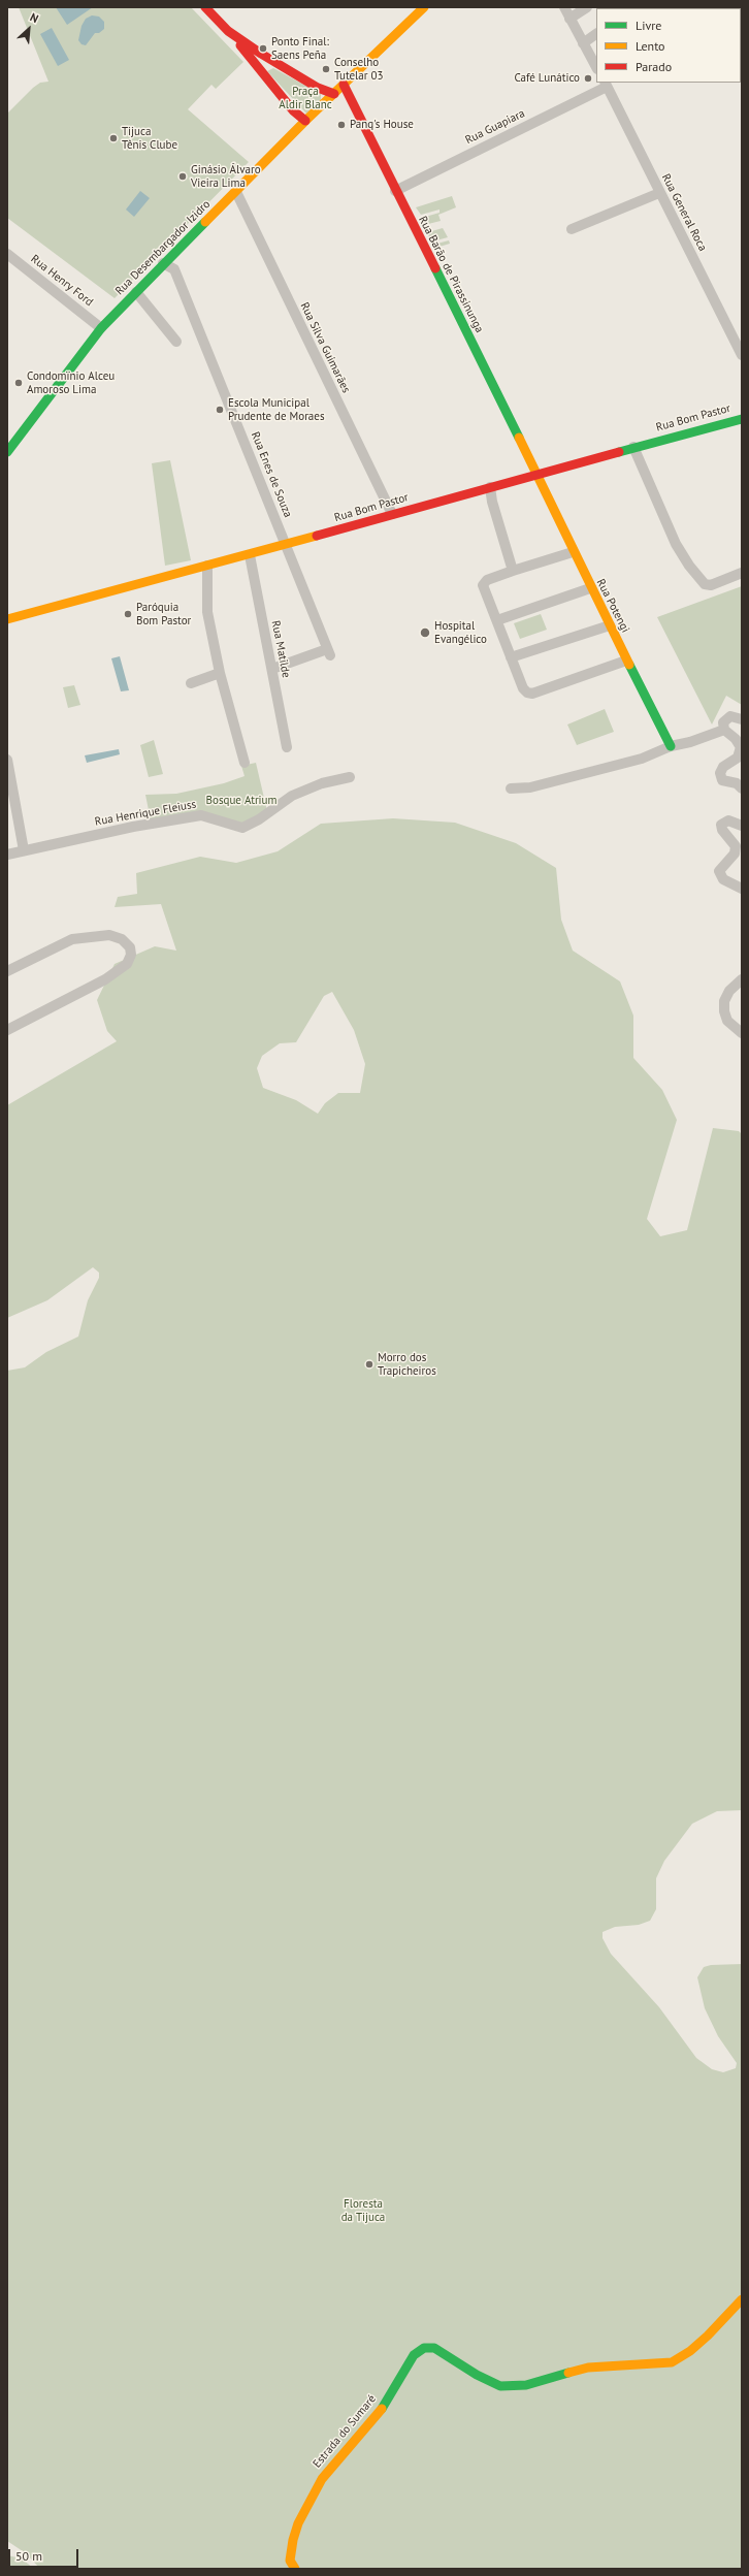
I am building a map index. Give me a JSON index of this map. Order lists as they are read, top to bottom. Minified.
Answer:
{"streets":{"street":["Rua Guapiara","Rua General Roca","Rua Desembargador Izidro","Rua Barão de Pirassinunga","Rua Henry Ford","Rua Silva Guimarães","Rua Bom Pastor","Rua Enes de Souza","Rua Potengi","Rua Matilde","Rua Henrique Fleiuss","Estrada do Sumaré"]},"crossings":[["Rua Guapiara","Rua General Roca"],["Rua Guapiara","Rua Barão de Pirassinunga"],["Rua Desembargador Izidro","Rua Barão de Pirassinunga"],["Rua Desembargador Izidro","Rua Henry Ford"],["Rua Desembargador Izidro","Rua Silva Guimarães"],["Rua Desembargador Izidro","Rua Enes de Souza"],["Rua Barão de Pirassinunga","Rua Bom Pastor"],["Rua Barão de Pirassinunga","Rua Potengi"],["Rua Silva Guimarães","Rua Bom Pastor"],["Rua Bom Pastor","Rua Enes de Souza"],["Rua Bom Pastor","Rua Potengi"],["Rua Bom Pastor","Rua Matilde"],["Rua Enes de Souza","Rua Matilde"]],"parks":["Praça Aldir Blanc","Bosque Atrium","Floresta da Tijuca"],"places":["Ponto Final: Saens Peña","Conselho Tutelar 03","Café Lunático","Panq's House","Tijuca Tênis Clube","Ginásio Álvaro Vieira Lima","Condomïnio Alceu Amoroso Lima","Escola Municipal Prudente de Moraes","Paróquia Bom Pastor","Hospital Evangélico","Morro dos Trapicheiros"],"legend":["Livre","Lento","Parado"],"scale_bar":"50 m","north":"top right"}
